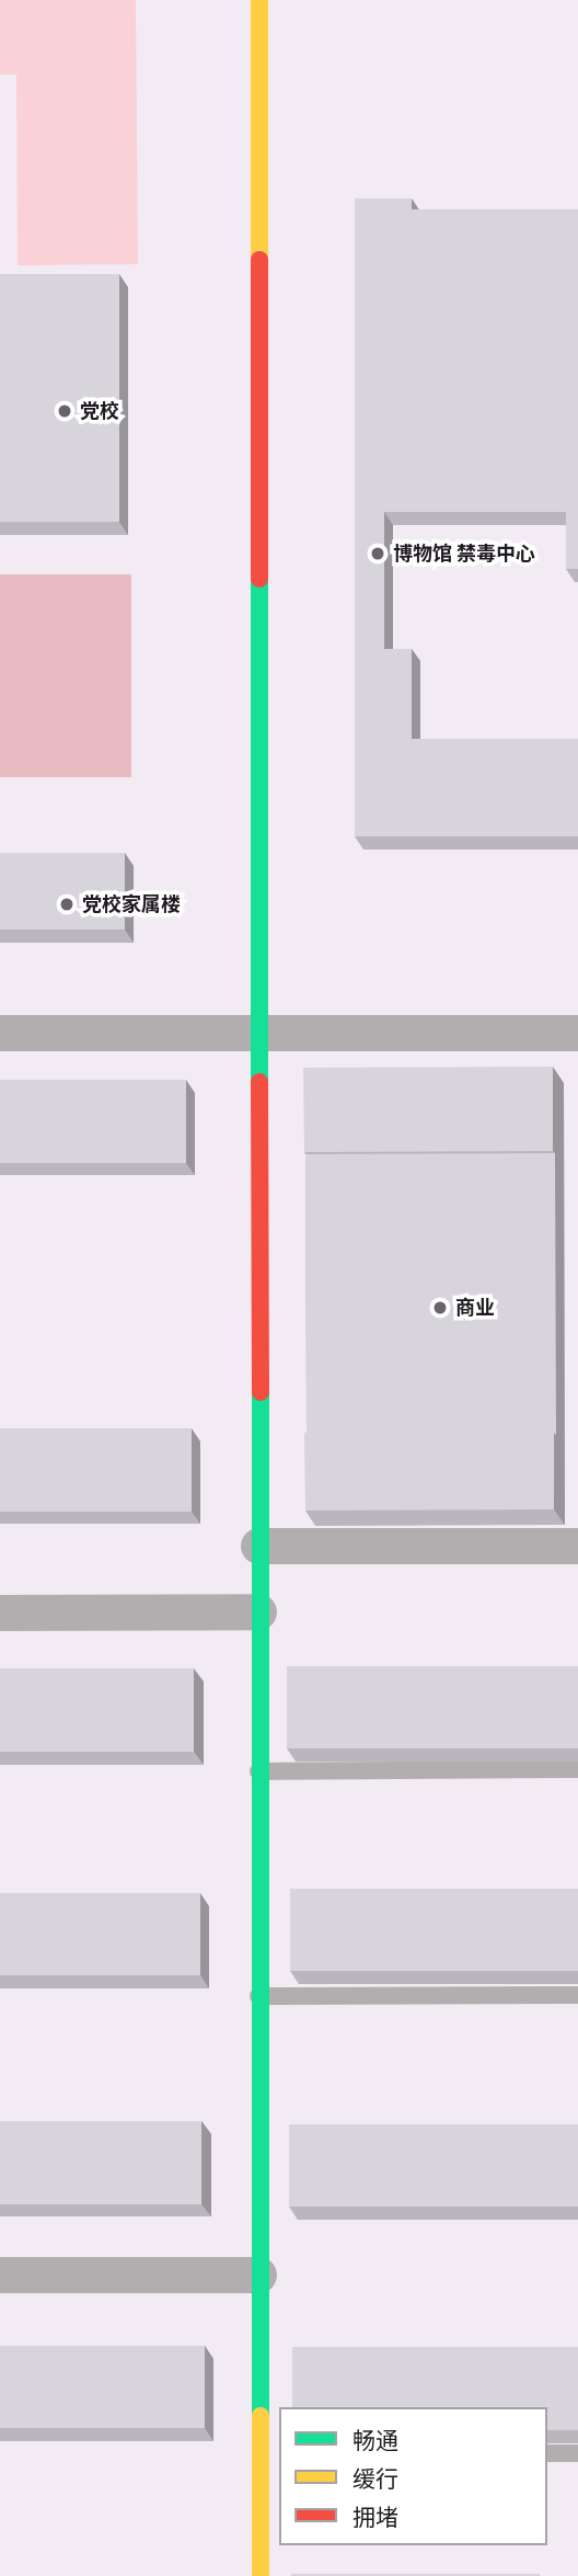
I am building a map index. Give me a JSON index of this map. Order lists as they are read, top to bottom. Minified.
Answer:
{"places":["党校","博物馆 禁毒中心","党校家属楼","商业"],"legend":["畅通","缓行","拥堵"]}
